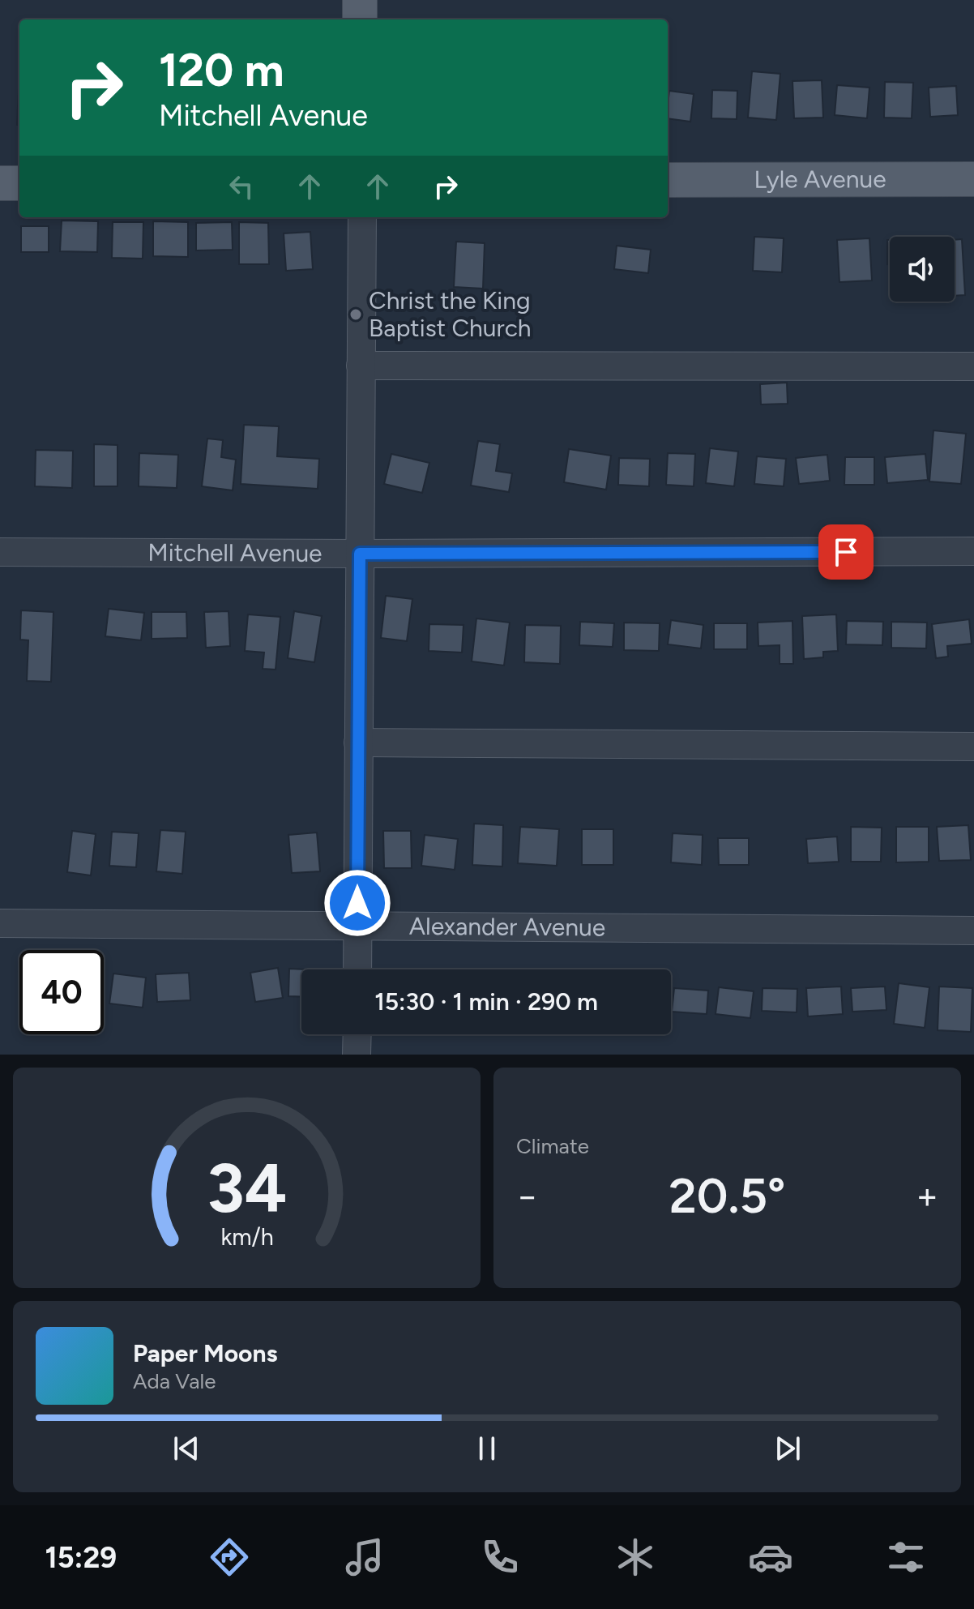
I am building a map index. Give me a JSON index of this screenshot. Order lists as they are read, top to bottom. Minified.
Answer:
{"streets":{"main road":["Lyle Avenue"],"street":["Mitchell Avenue","Alexander Avenue"]},"places":["Christ the King Baptist Church"],"page":{"turn":["120 m","Mitchell Avenue"],"limit":"40","trip":"15:30 · 1 min · 290 m","tile":"Climate","heat":["−","20.5°","+"],"song":["Paper Moons","Ada Vale"],"tabs":"15:29","gauge":["34","km/h"]}}
